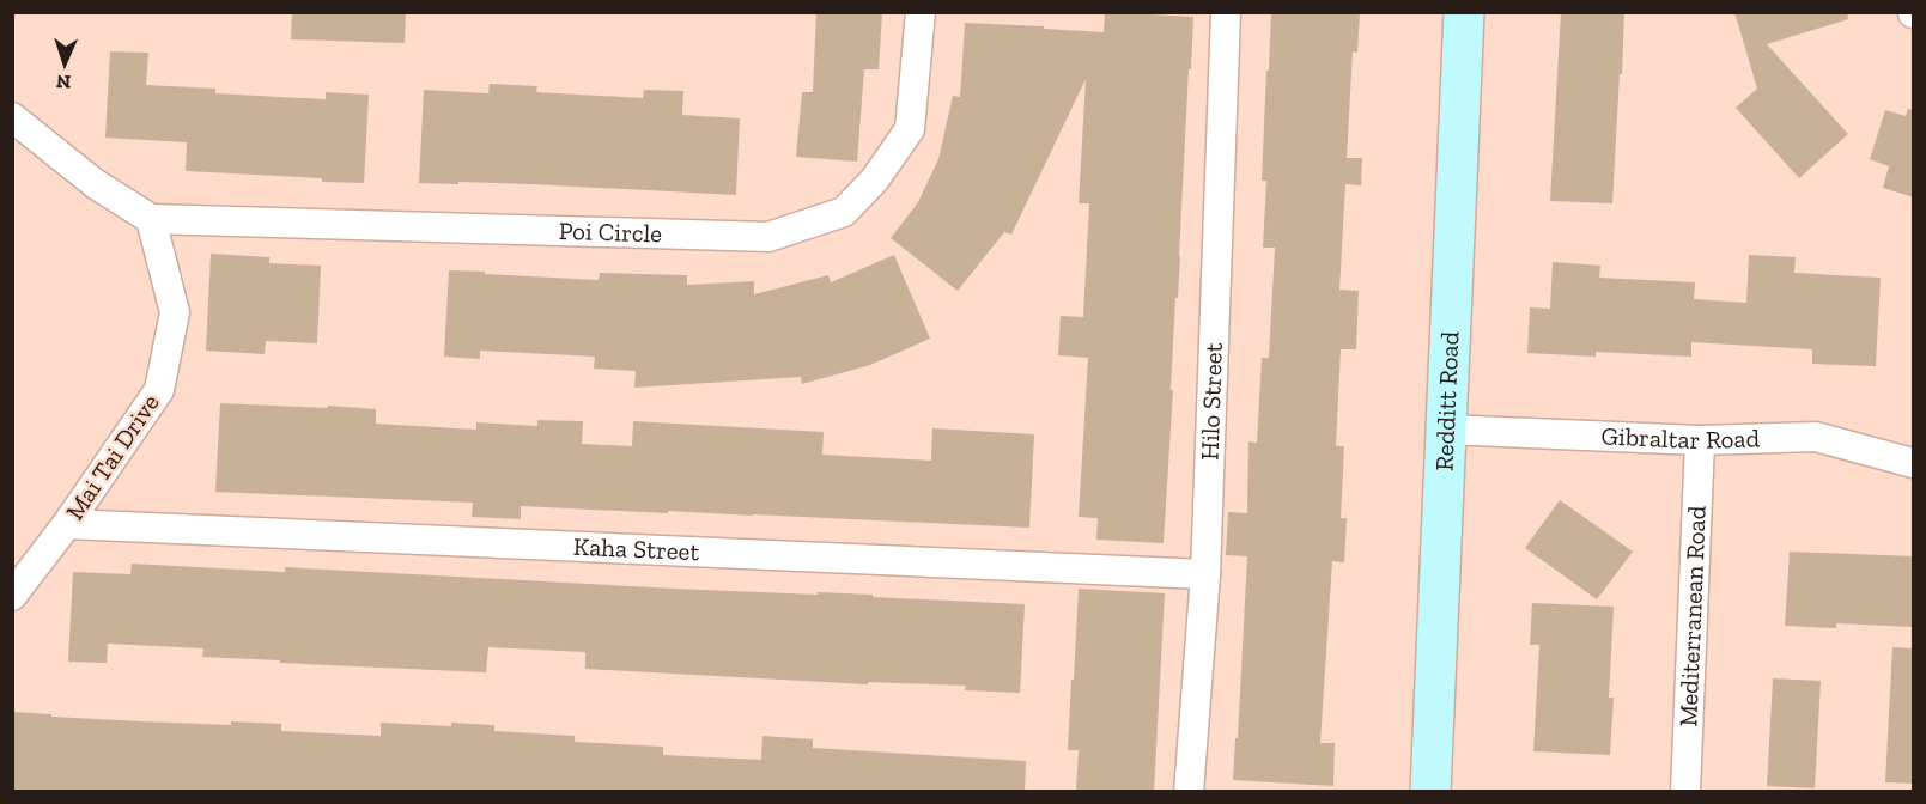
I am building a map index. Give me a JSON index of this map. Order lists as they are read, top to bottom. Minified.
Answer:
{"streets":{"street":["Poi Circle","Hilo Street","Redditt Road","Gibraltar Road","Mai Tai Drive","Kaha Street","Mediterranean Road"]},"crossings":[["Poi Circle","Mai Tai Drive"],["Hilo Street","Kaha Street"],["Redditt Road","Gibraltar Road"],["Gibraltar Road","Mediterranean Road"],["Mai Tai Drive","Kaha Street"]],"north":"bottom"}
